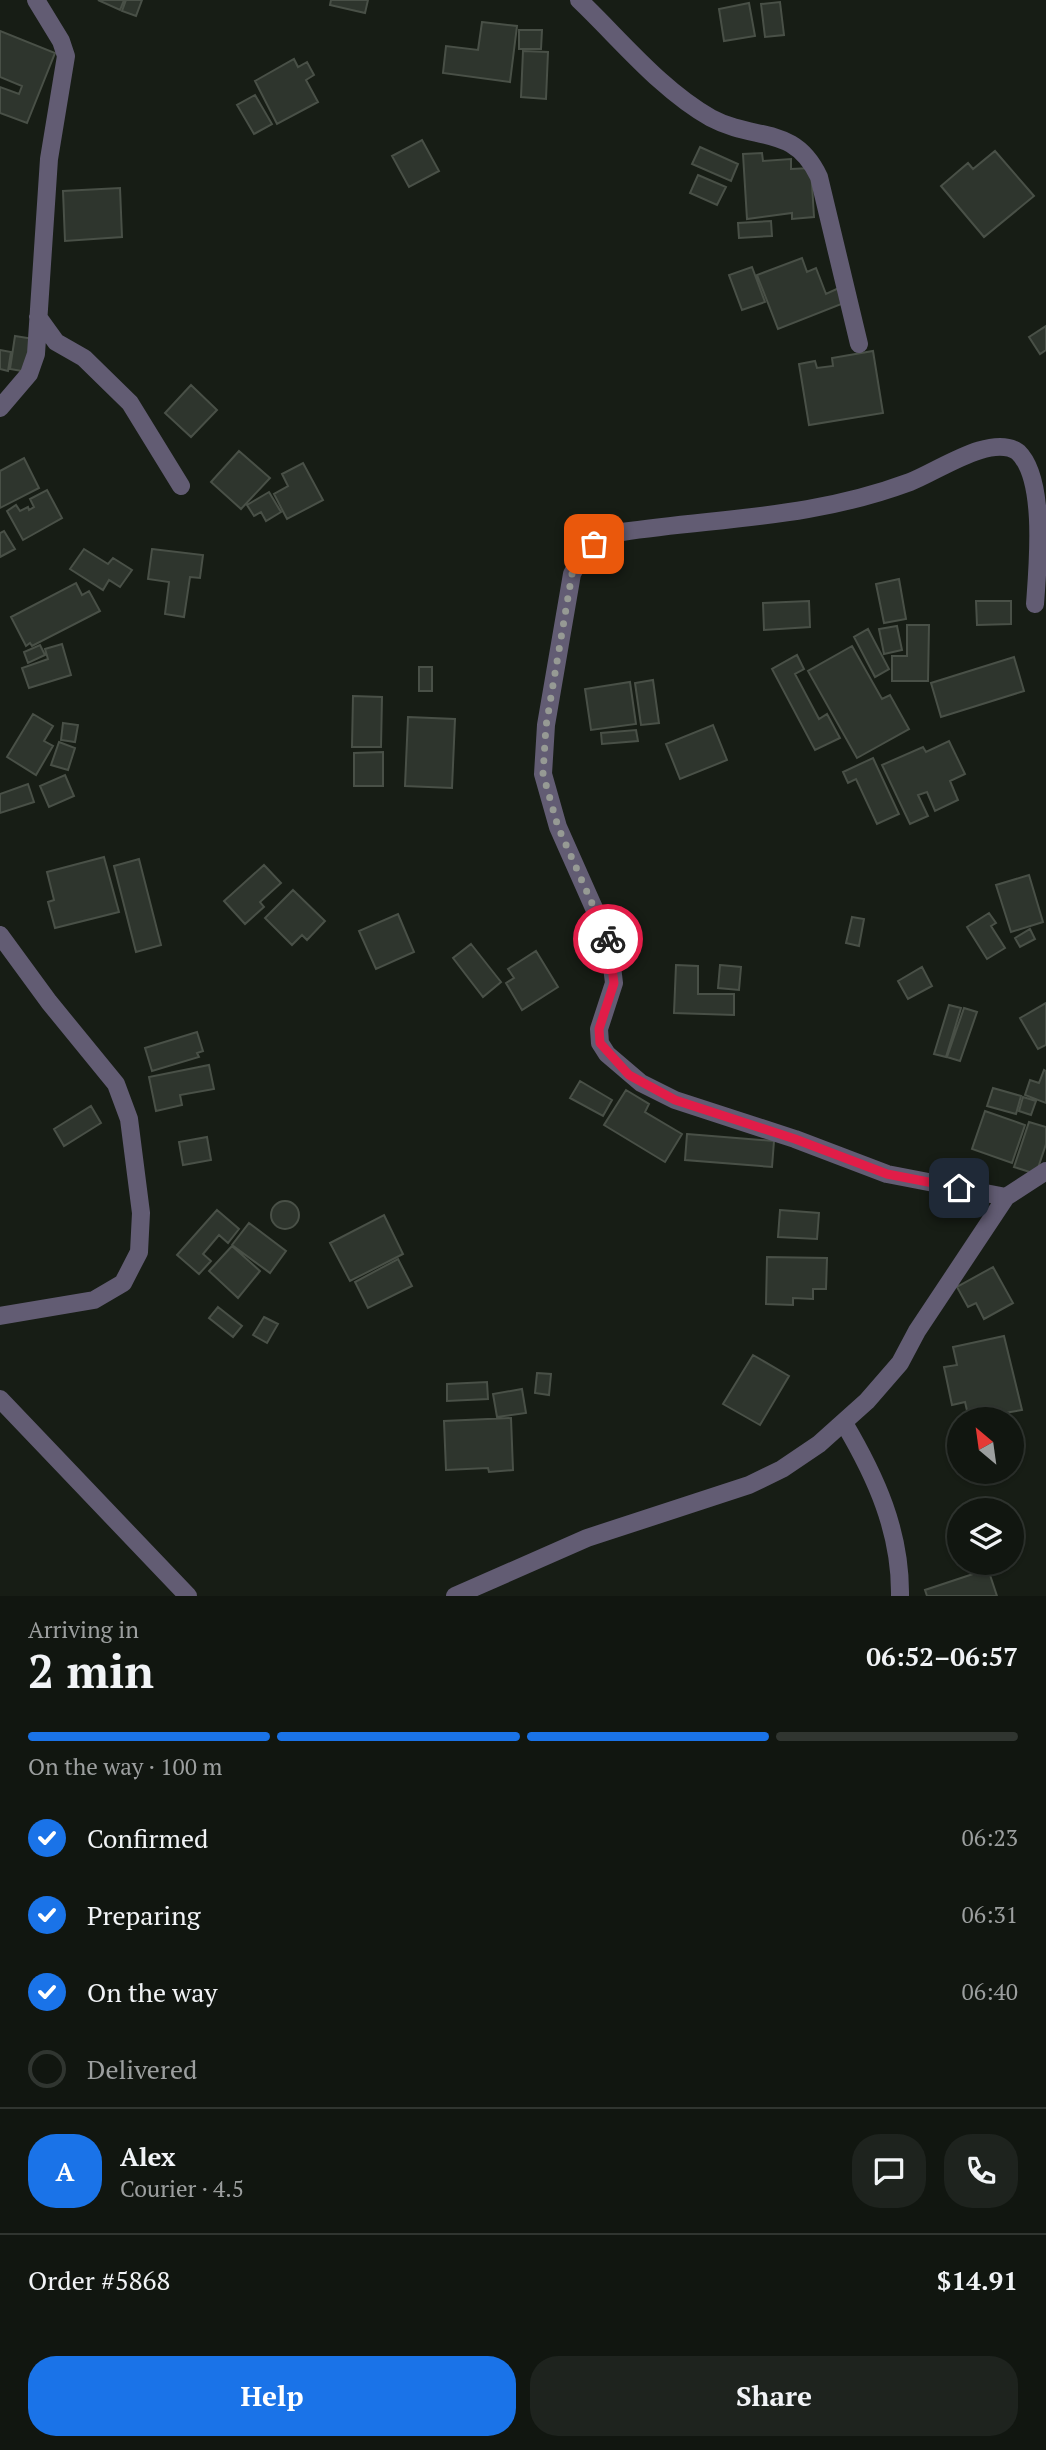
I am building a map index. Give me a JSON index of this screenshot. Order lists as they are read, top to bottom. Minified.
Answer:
{"north":"top left","page":{"heading":["2 min","Arriving in","06:52–06:57"],"panel":["Alex","Courier · 4.5","Order #5868","$14.91"],"bar":"On the way · 100 m","list":[["Confirmed","06:23"],["Preparing","06:31"],["On the way","06:40"],"Delivered"],"round":"A","buttons":["Help","Share"]}}
